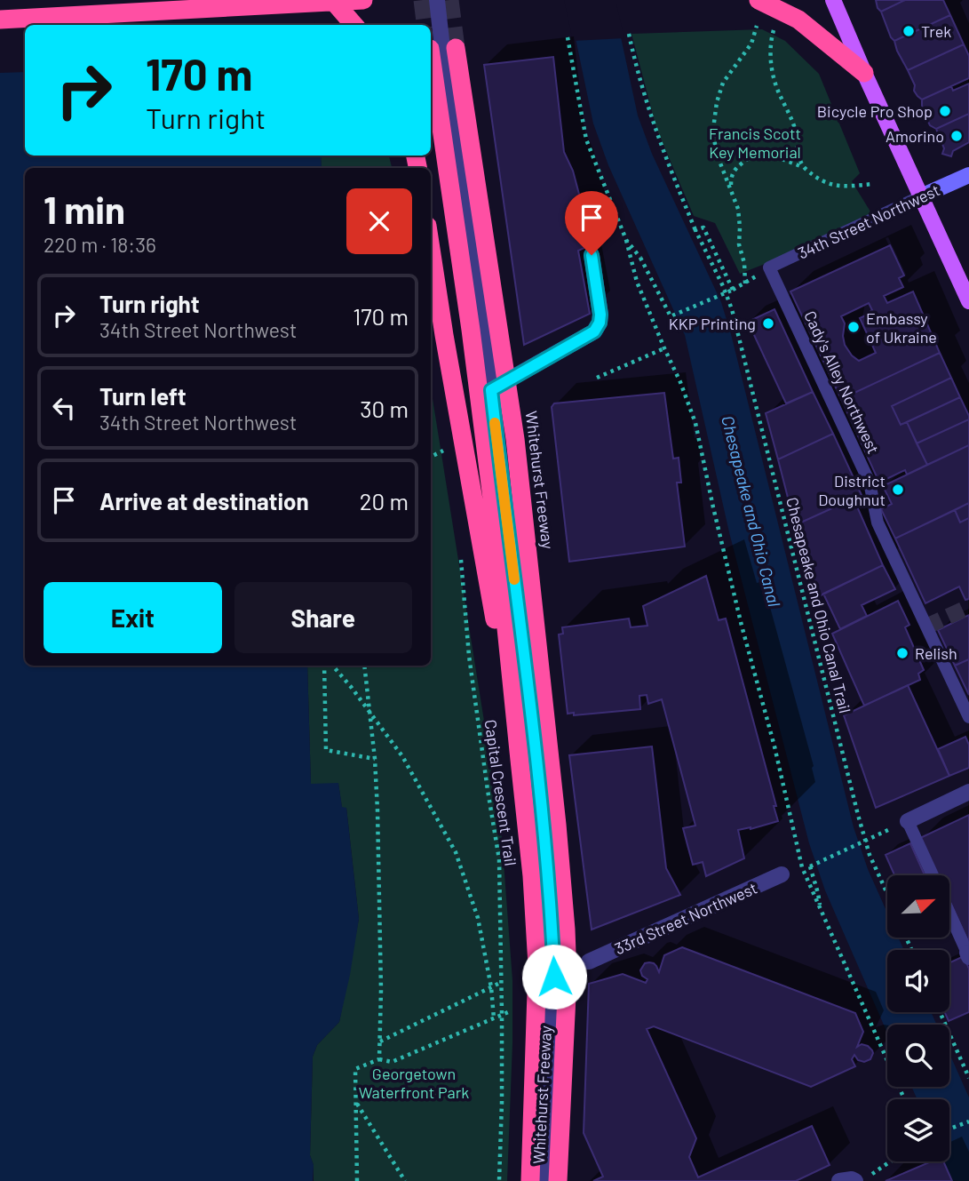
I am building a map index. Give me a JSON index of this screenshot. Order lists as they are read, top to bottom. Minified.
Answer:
{"streets":{"highway":["Whitehurst Freeway"],"street":["34th Street Northwest","33rd Street Northwest"],"lane":["Cady's Alley Northwest"],"path":["Chesapeake and Ohio Canal Trail","Capital Crescent Trail"]},"crossings":[["34th Street Northwest","Cady's Alley Northwest"]],"water":["Chesapeake and Ohio Canal"],"parks":["Francis Scott Key Memorial","Georgetown Waterfront Park"],"places":["Trek","Bicycle Pro Shop","Amorino","KKP Printing","Embassy of Ukraine","District Doughnut","Relish"],"north":"top right","page":{"turn":["170 m","Turn right"],"heading":["1 min","220 m · 18:36"],"list":[{"name":"Turn right","note":"34th Street Northwest","value":"170 m"},{"name":"Turn left","note":"34th Street Northwest","value":"30 m"},{"name":"Arrive at destination","value":"20 m"}],"buttons":["Exit","Share"]}}
